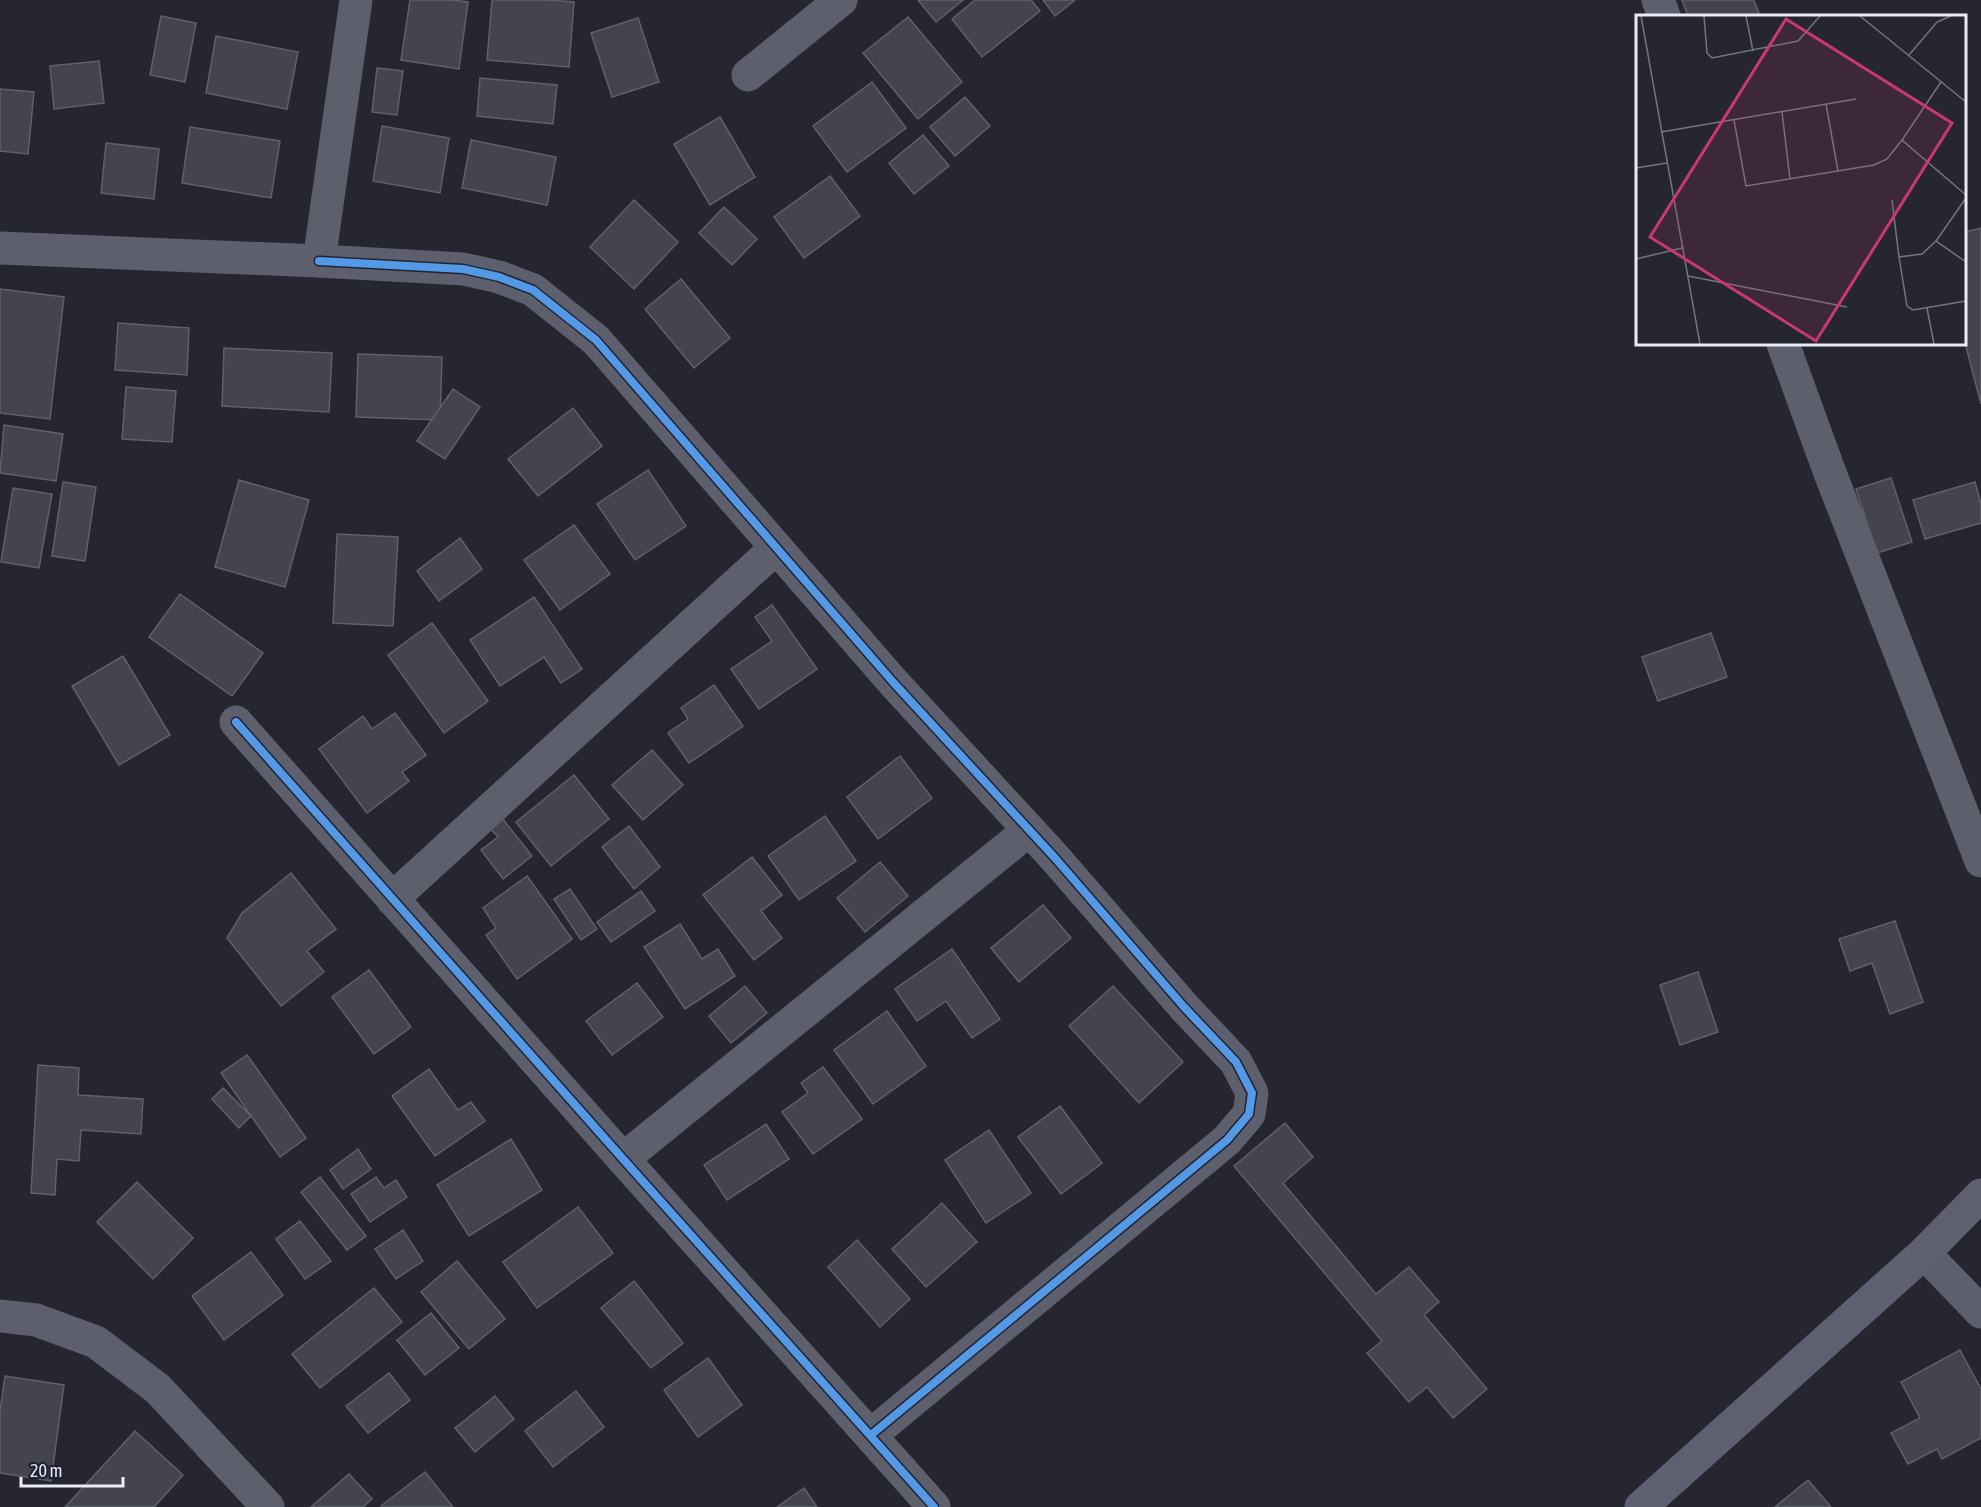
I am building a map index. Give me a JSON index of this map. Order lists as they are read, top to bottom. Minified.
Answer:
{"scale_bar":"20 m"}
